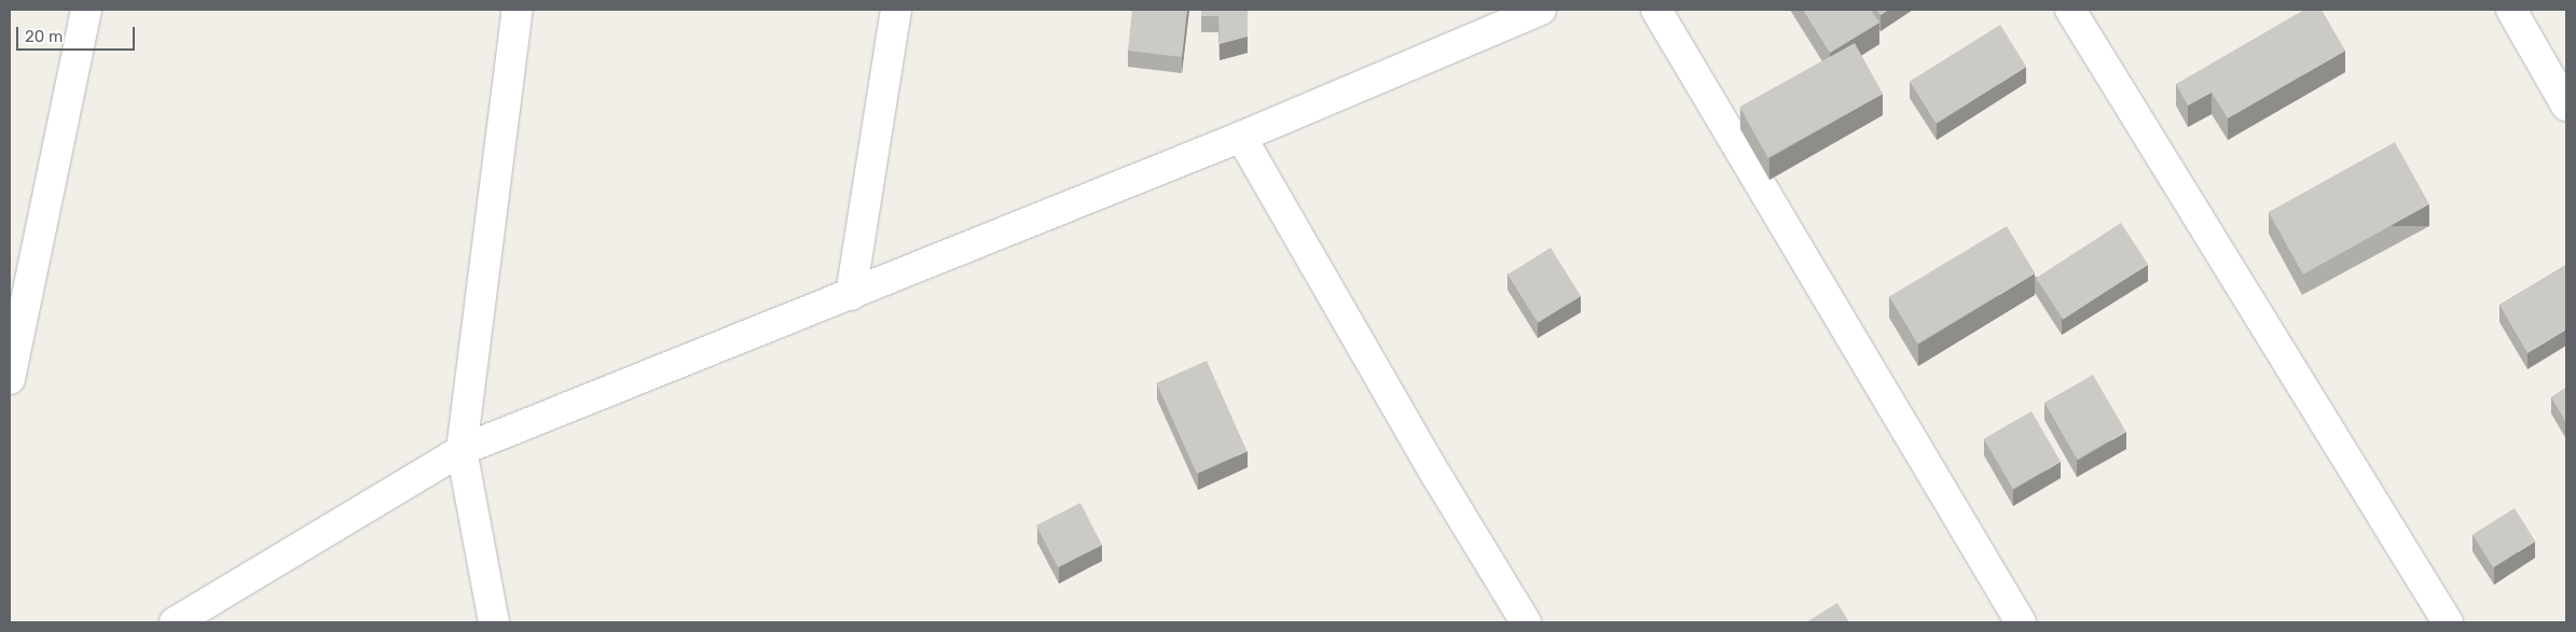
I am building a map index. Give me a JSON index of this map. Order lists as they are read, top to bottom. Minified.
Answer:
{"scale_bar":"20 m"}
